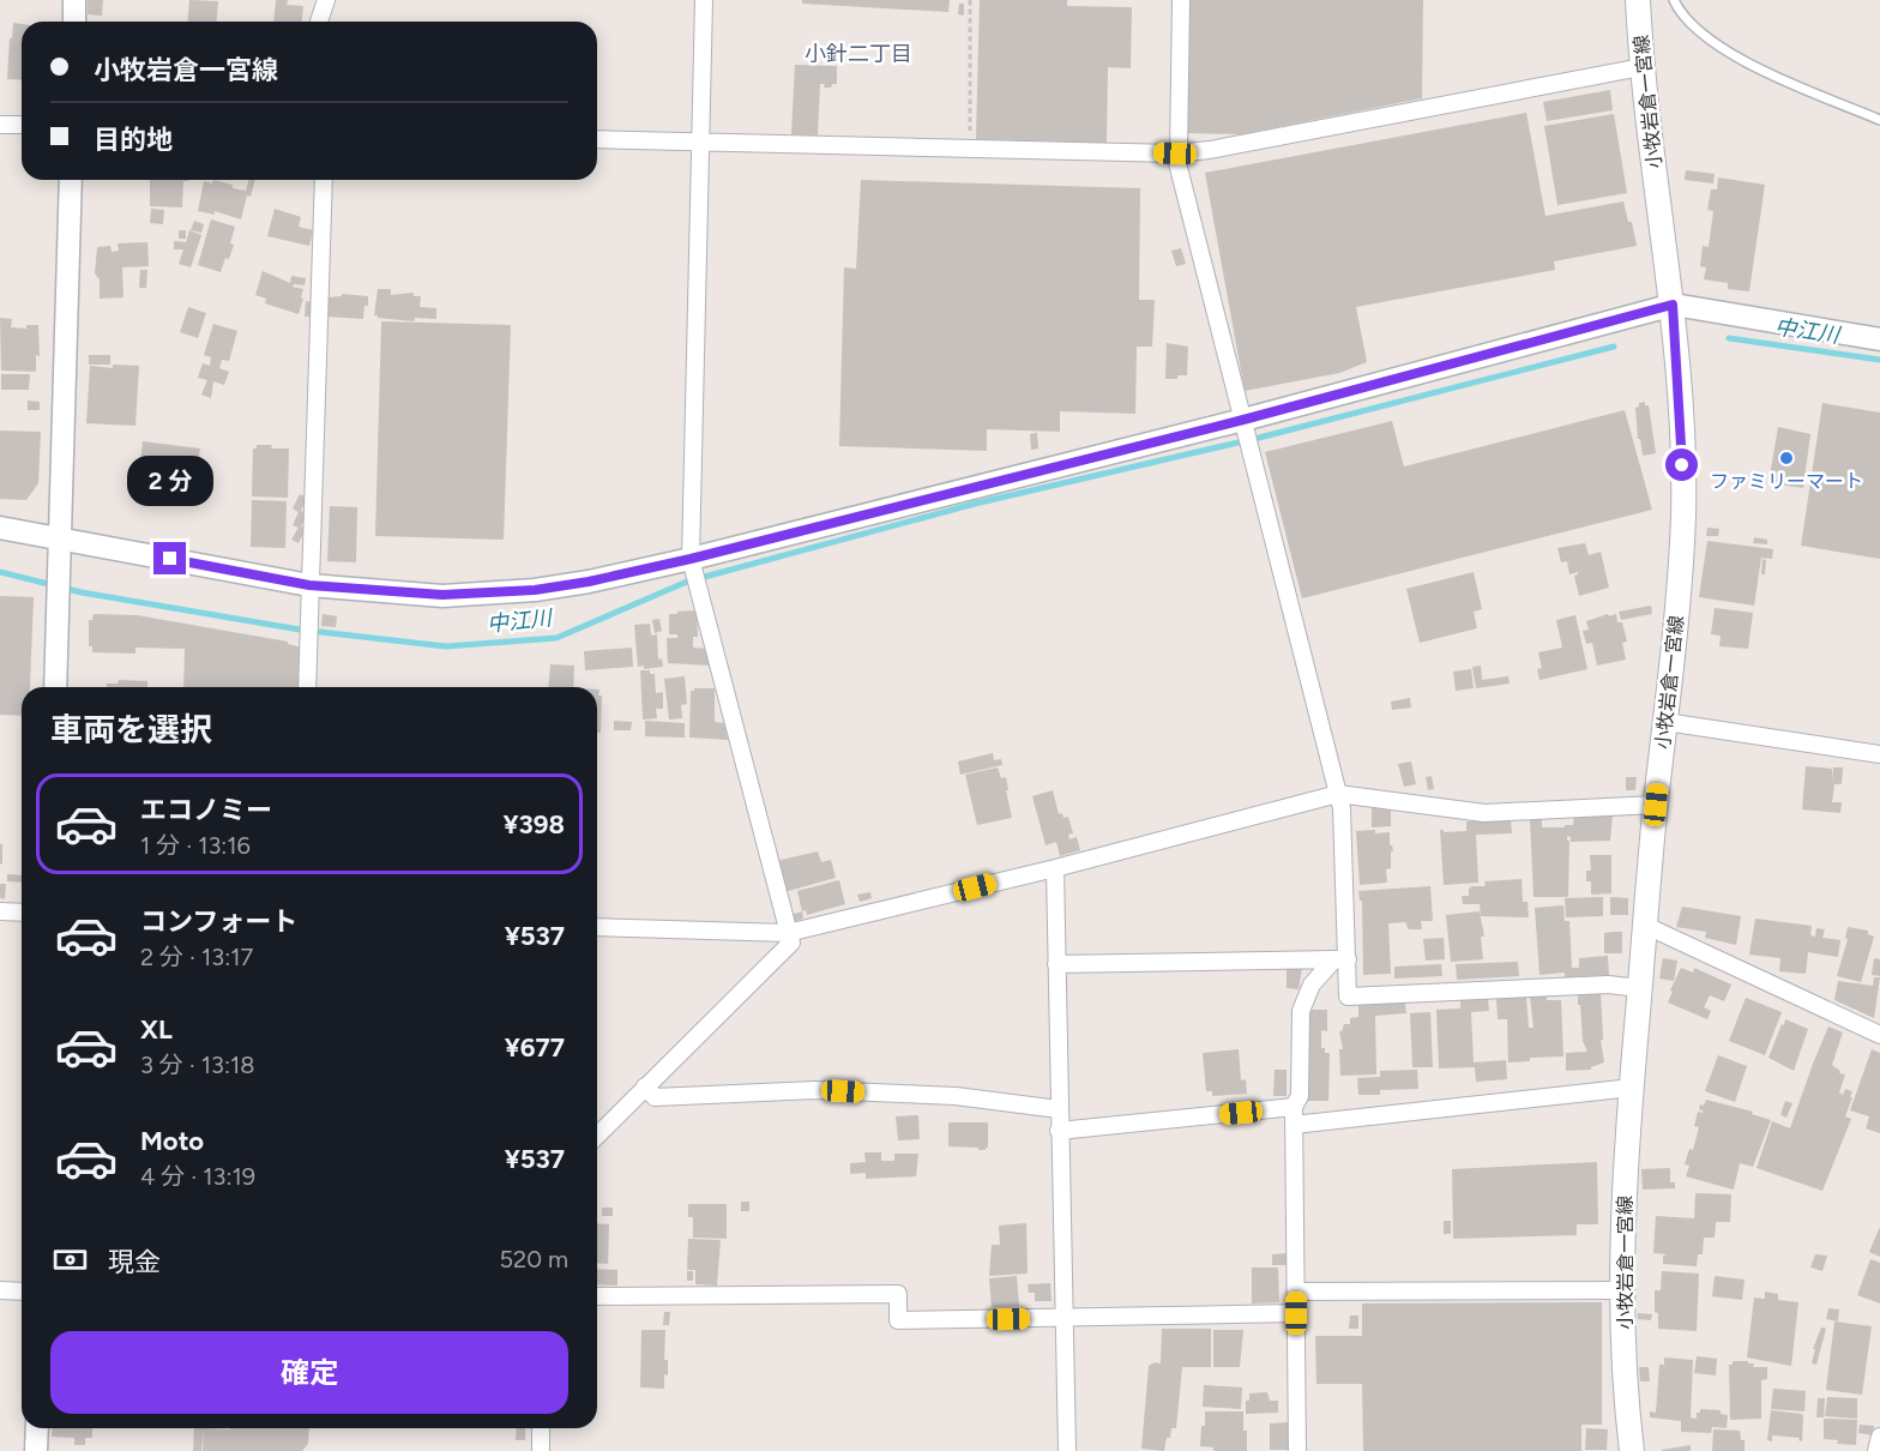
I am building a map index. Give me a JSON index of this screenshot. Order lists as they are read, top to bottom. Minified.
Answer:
{"streets":{"main road":["小牧岩倉一宮線"]},"districts":["小針二丁目"],"water":["中江川"],"places":["ファミリーマート"],"page":{"banner":["小牧岩倉一宮線","目的地"],"bubble":"2 分","heading":"車両を選択","list":[{"name":"エコノミー","note":"1 分 · 13:16","value":"¥398"},{"name":"コンフォート","note":"2 分 · 13:17","value":"¥537"},{"name":"XL","note":"3 分 · 13:18","value":"¥677"},{"name":"Moto","note":"4 分 · 13:19","value":"¥537"}],"pay":["現金","520 m"],"buttons":"確定"}}
